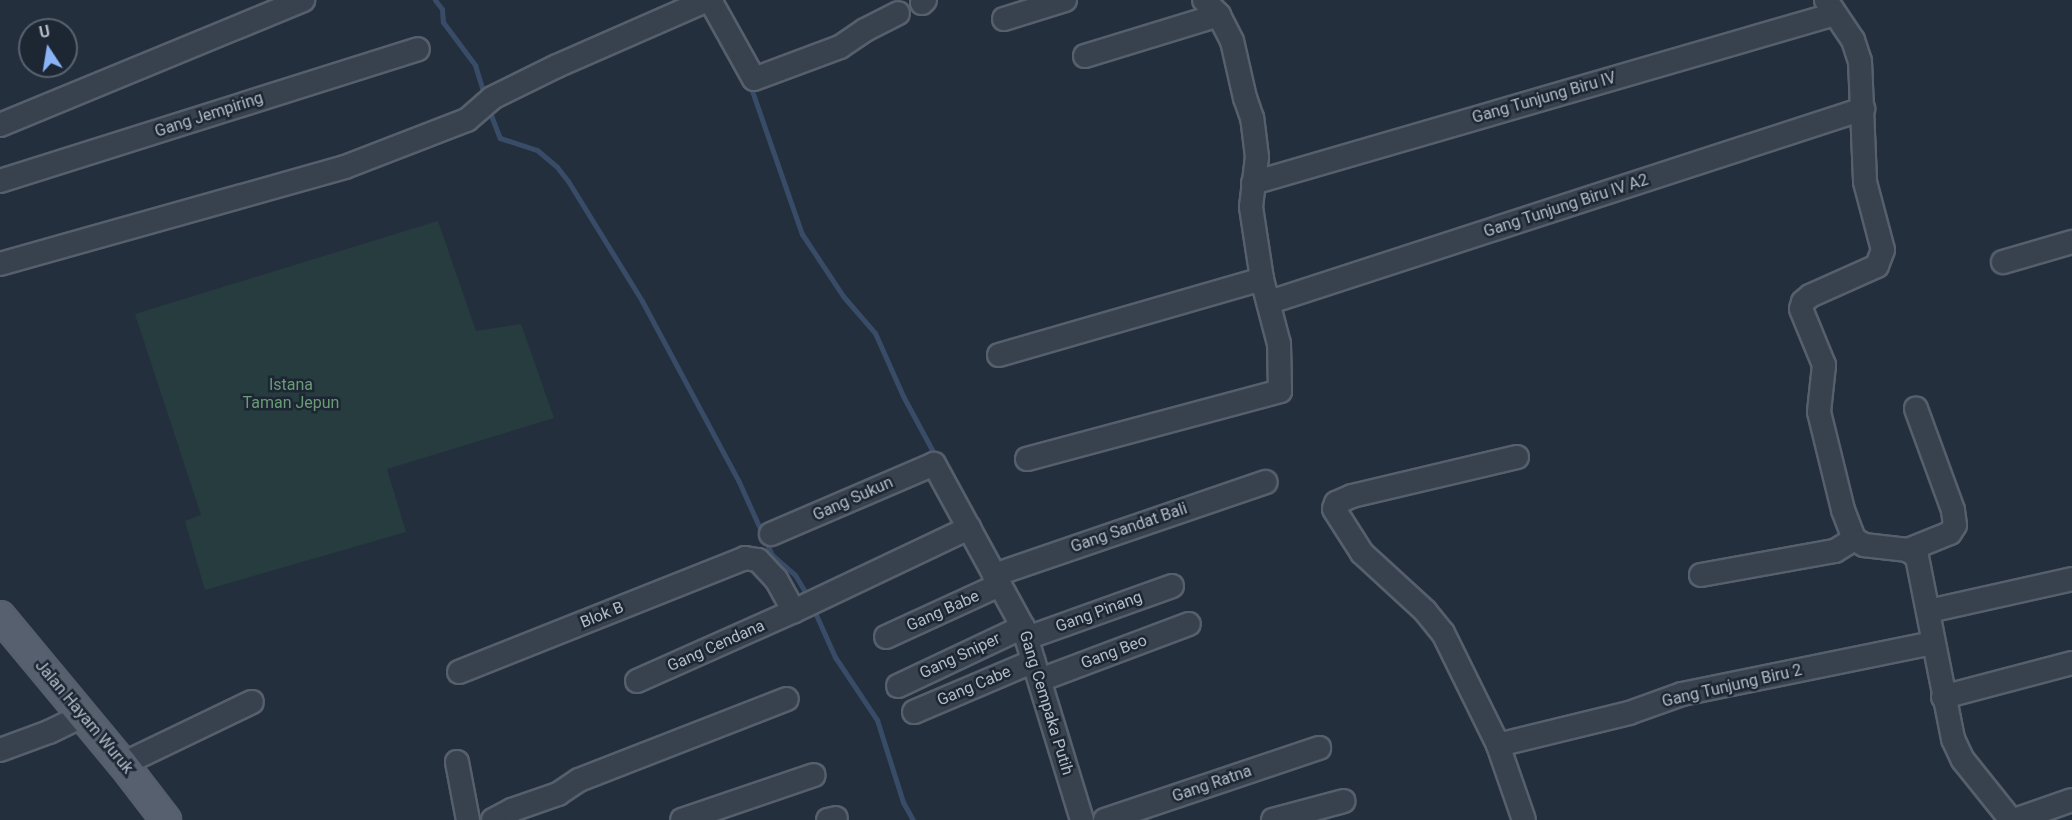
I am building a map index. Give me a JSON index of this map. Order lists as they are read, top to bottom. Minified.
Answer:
{"streets":{"main road":["Jalan Hayam Wuruk"],"street":["Gang Tunjung Biru IV","Gang Jempiring","Gang Tunjung Biru IV A2","Gang Sukun","Gang Sandat Bali","Gang Babe","Gang Pinang","Blok B","Gang Cendana","Gang Beo","Gang Sniper","Gang Cabe","Gang Tunjung Biru 2","Gang Cempaka Putih","Gang Ratna"]},"crossings":[["Gang Tunjung Biru IV","Gang Tunjung Biru IV A2"],["Gang Sukun","Gang Cempaka Putih"],["Gang Sandat Bali","Gang Babe"],["Gang Sandat Bali","Gang Cempaka Putih"],["Gang Babe","Gang Cempaka Putih"],["Gang Pinang","Gang Sniper"],["Gang Pinang","Gang Cempaka Putih"],["Blok B","Gang Cendana"],["Gang Cendana","Gang Cempaka Putih"],["Gang Beo","Gang Cabe"],["Gang Beo","Gang Cempaka Putih"],["Gang Sniper","Gang Cempaka Putih"],["Gang Cabe","Gang Cempaka Putih"]],"parks":["Istana Taman Jepun"],"north":"top"}
